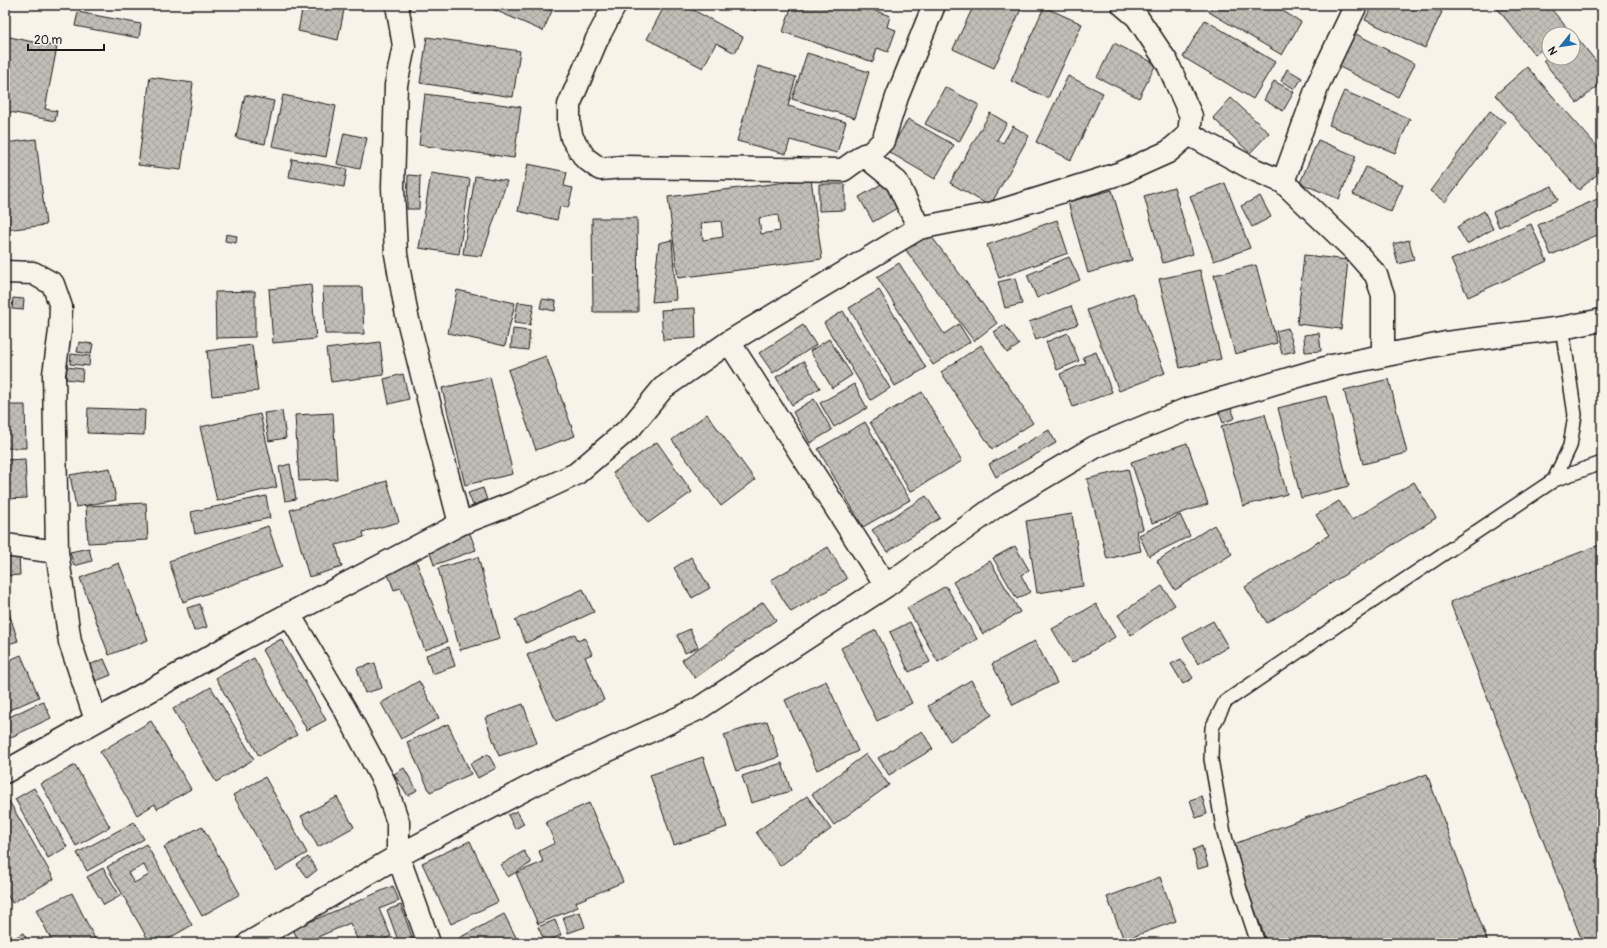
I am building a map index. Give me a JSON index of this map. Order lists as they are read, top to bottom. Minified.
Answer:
{"scale_bar":"20 m","north":"bottom left"}
